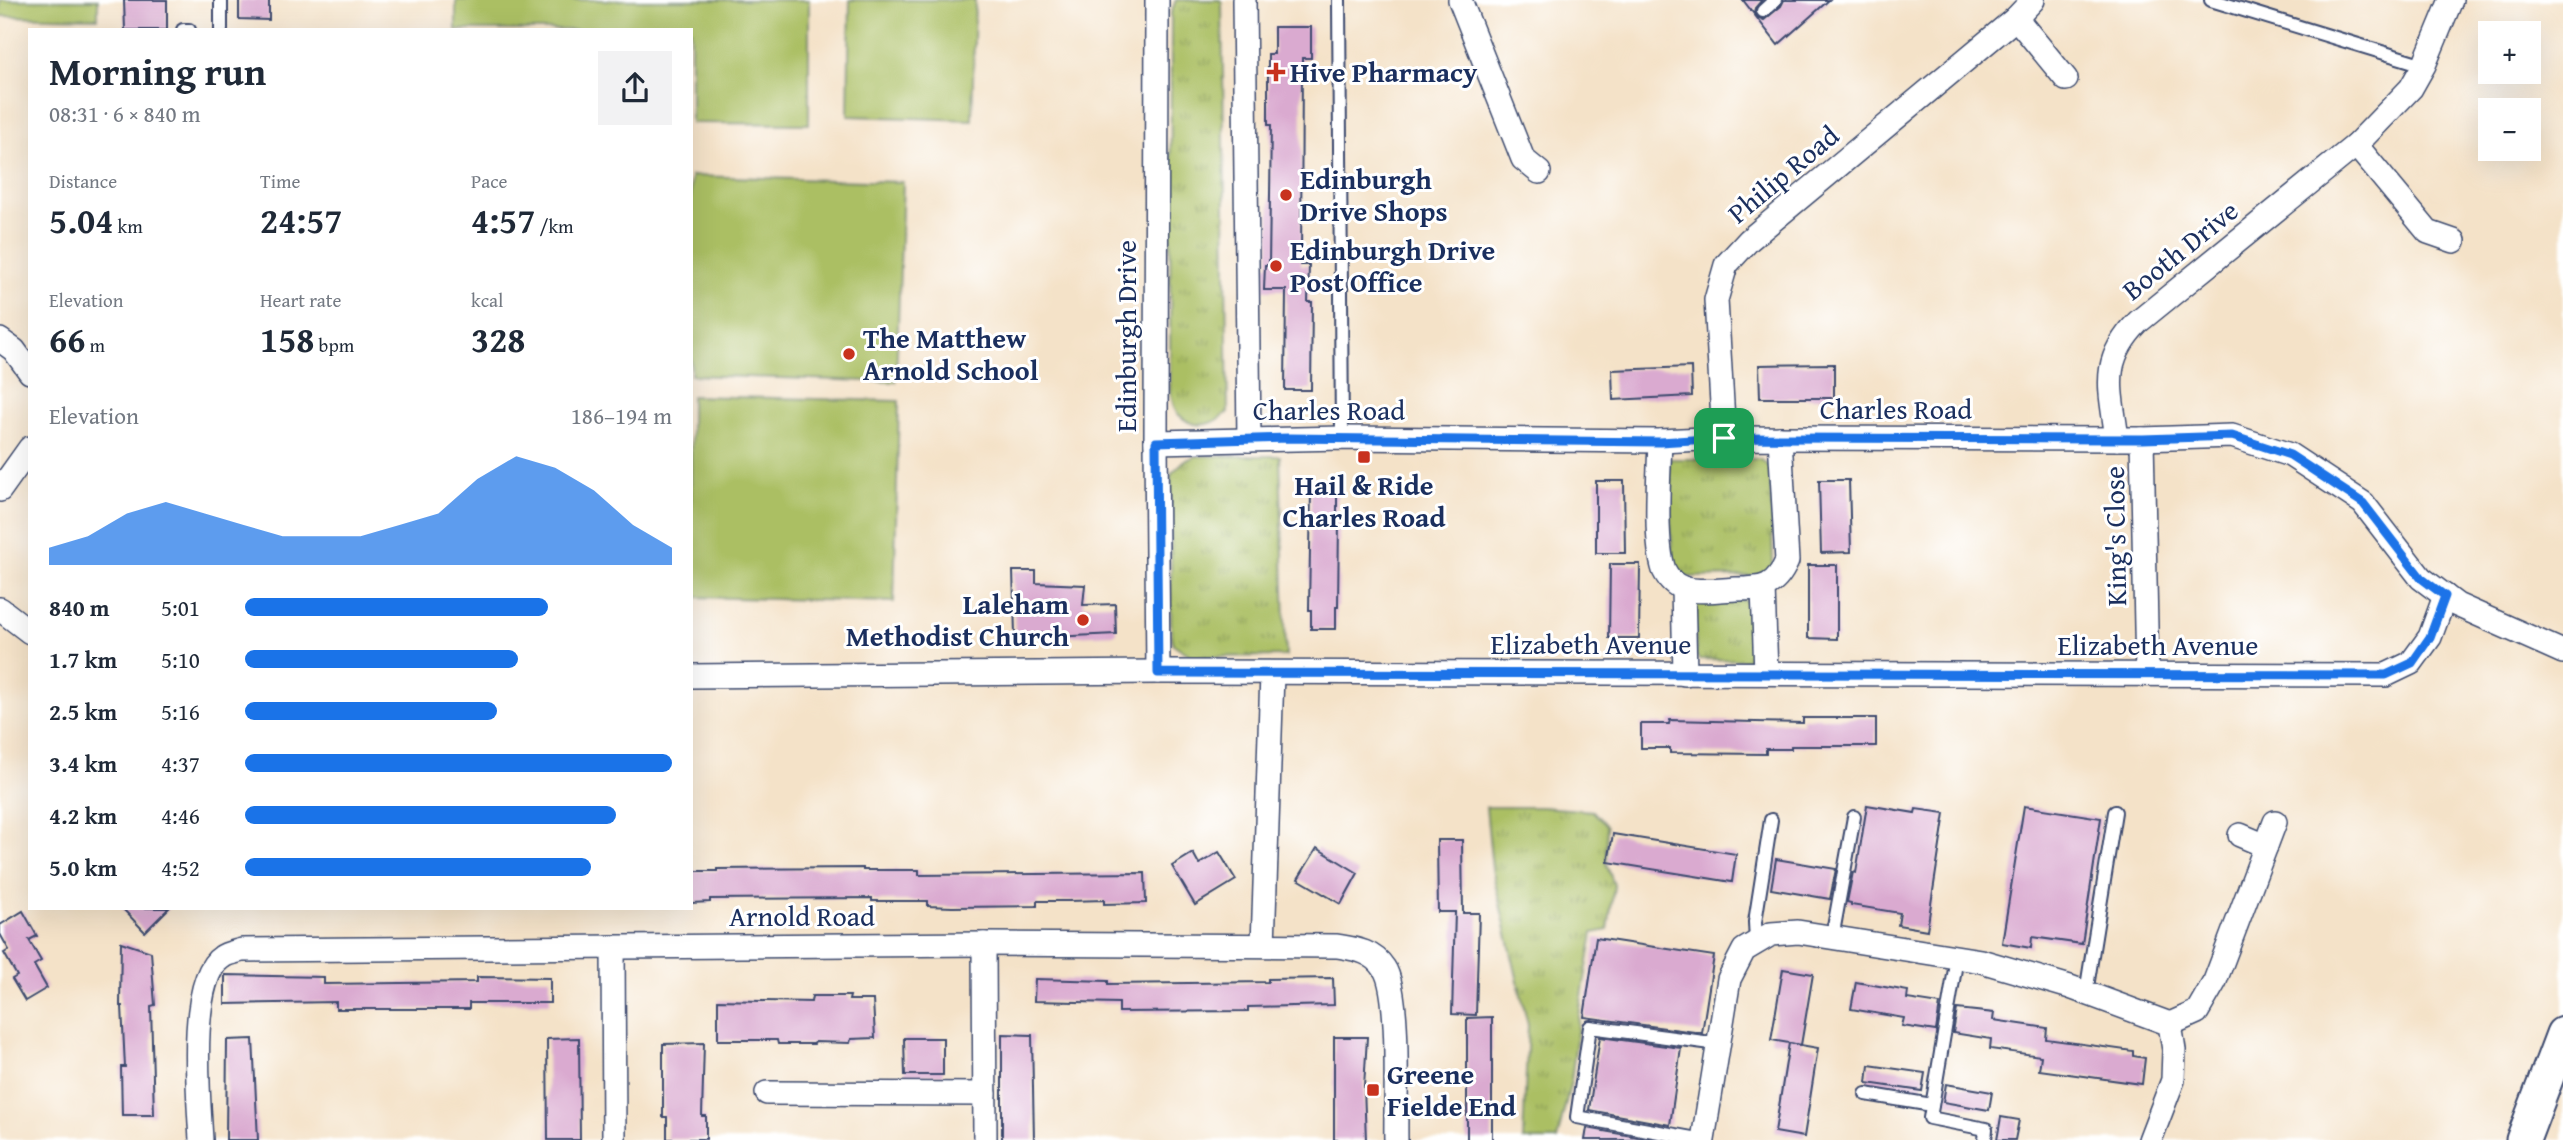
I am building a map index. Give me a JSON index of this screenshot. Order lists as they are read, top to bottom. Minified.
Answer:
{"streets":{"street":["Philip Road","Booth Drive","Edinburgh Drive","Charles Road","King's Close","Elizabeth Avenue","Arnold Road"]},"crossings":[["Philip Road","Charles Road"],["Booth Drive","Charles Road"],["Edinburgh Drive","Charles Road"],["Edinburgh Drive","Elizabeth Avenue"],["Charles Road","King's Close"],["Charles Road","Elizabeth Avenue"],["King's Close","Elizabeth Avenue"]],"places":{"health":["Hive Pharmacy"],"other":["Edinburgh Drive Shops","Edinburgh Drive Post Office","The Matthew Arnold School","Laleham Methodist Church"],"transit":["Hail & Ride Charles Road","Greene Fielde End"]},"page":{"map_buttons":["+","−"],"heading":["Morning run","08:31 · 6 × 840 m"],"stats":[["Distance","5.04 km"],["Time","24:57"],["Pace","4:57 /km"],["Elevation","66 m"],["Heart rate","158 bpm"],["kcal","328"]],"chart":["Elevation","186–194 m"],"list":[{"name":"840 m","note":"5:01"},{"name":"1.7 km","note":"5:10"},{"name":"2.5 km","note":"5:16"},{"name":"3.4 km","note":"4:37"},{"name":"4.2 km","note":"4:46"},{"name":"5.0 km","note":"4:52"}]}}
